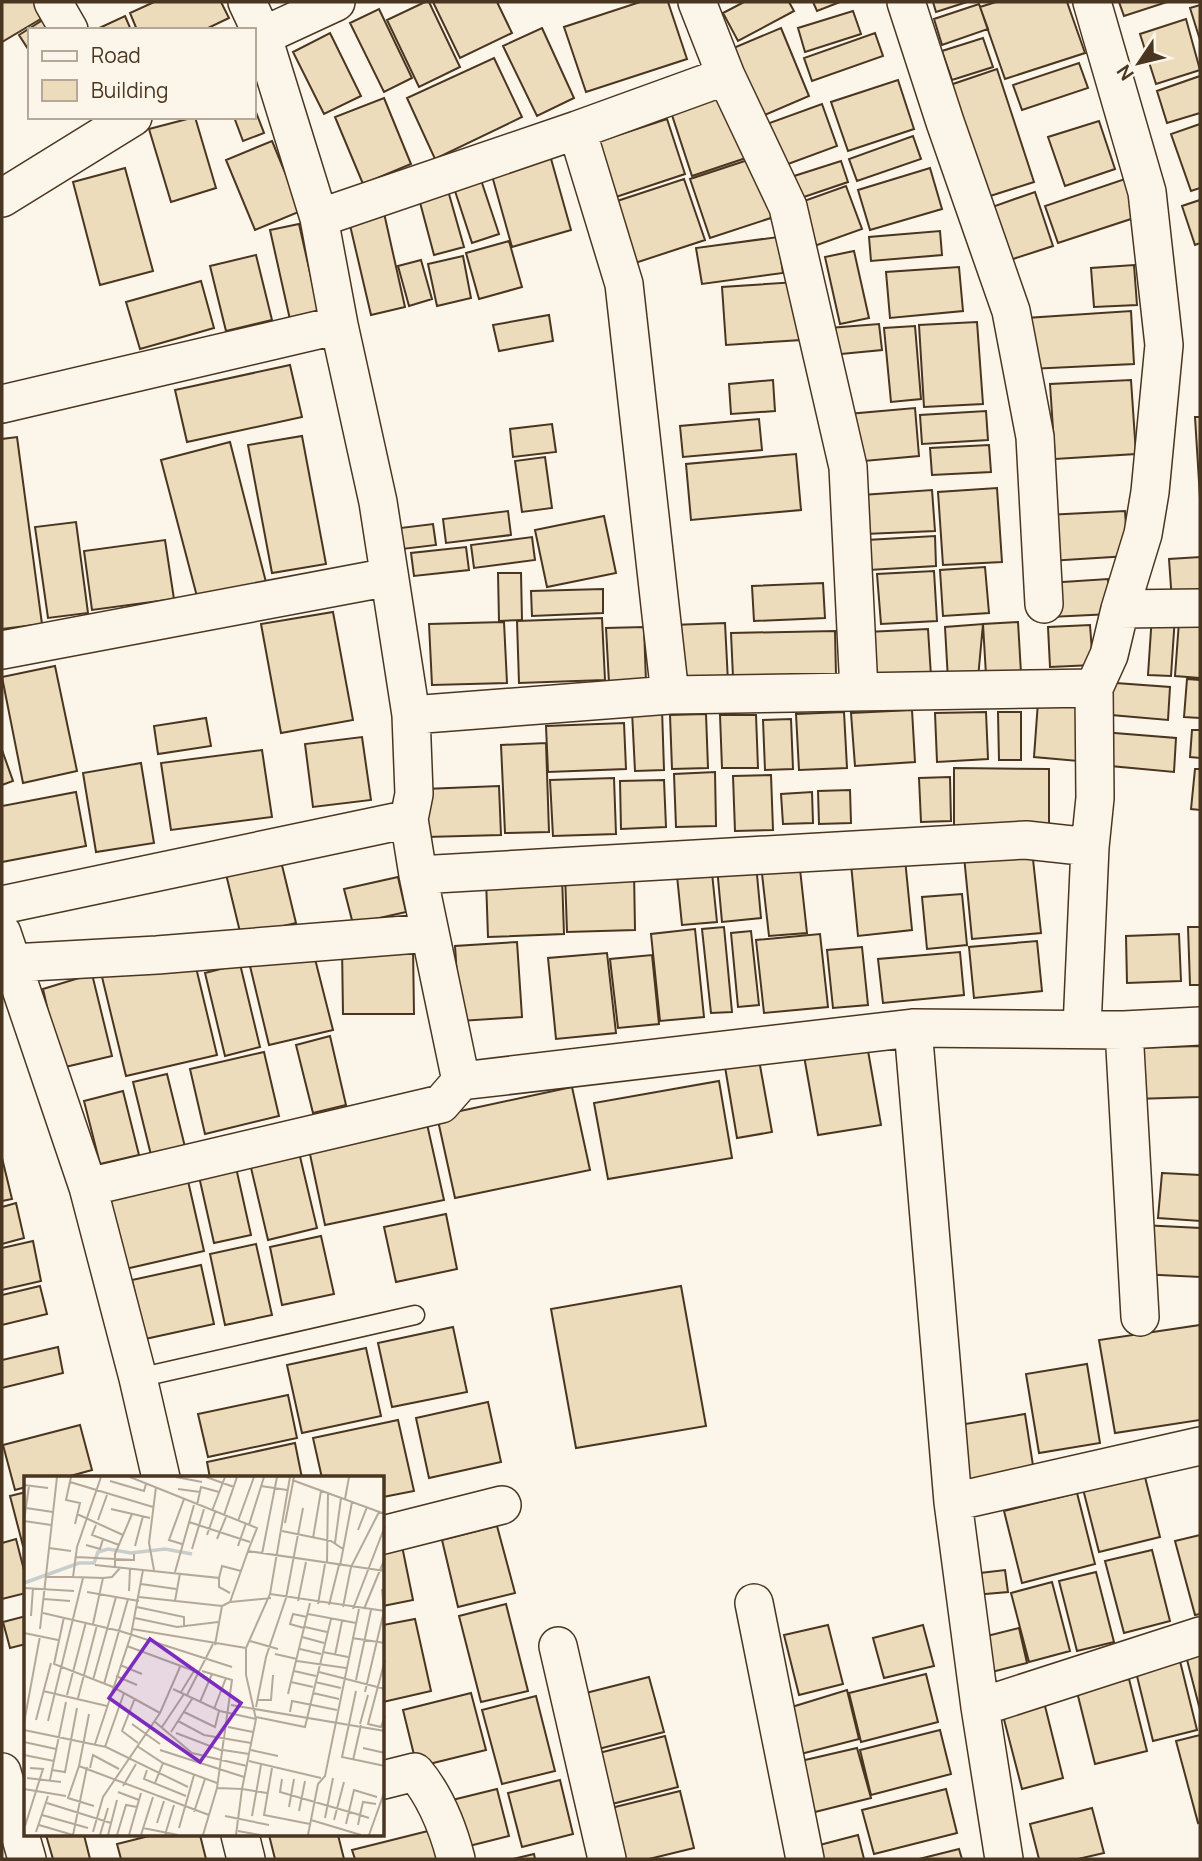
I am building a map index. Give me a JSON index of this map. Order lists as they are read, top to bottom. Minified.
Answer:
{"legend":["Road","Building"],"north":"bottom left"}
